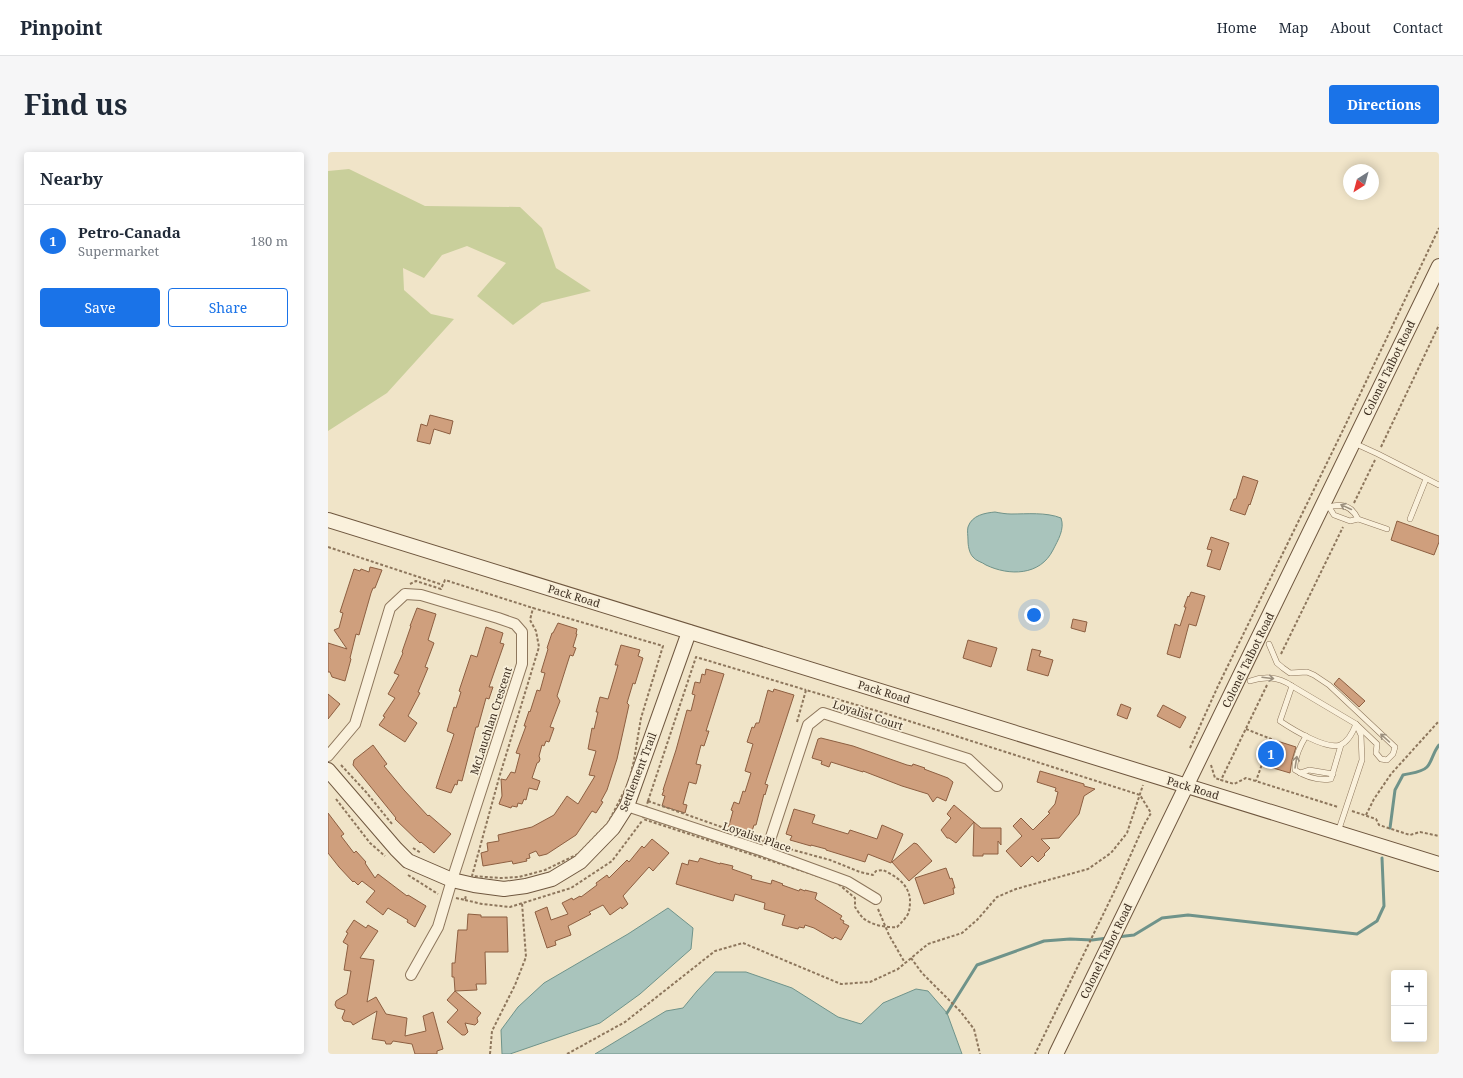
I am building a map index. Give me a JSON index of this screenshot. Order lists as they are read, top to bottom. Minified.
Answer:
{"streets":{"street":["Colonel Talbot Road","Pack Road","Loyalist Court","McLauchlan Crescent","Settlement Trail","Loyalist Place"]},"crossings":[["Colonel Talbot Road","Pack Road"],["Pack Road","Settlement Trail"],["Loyalist Court","Loyalist Place"],["McLauchlan Crescent","Settlement Trail"],["Settlement Trail","Loyalist Place"]],"north":"bottom left","page":{"header":"Pinpoint","nav":["Home","Map","About","Contact"],"title":"Find us","buttons":["Directions",["Save","Share"]],"heading":"Nearby","list":[{"mark":"1","name":"Petro-Canada","note":"Supermarket","value":"180 m"}],"pins":"1","map_buttons":["+","−"]}}
